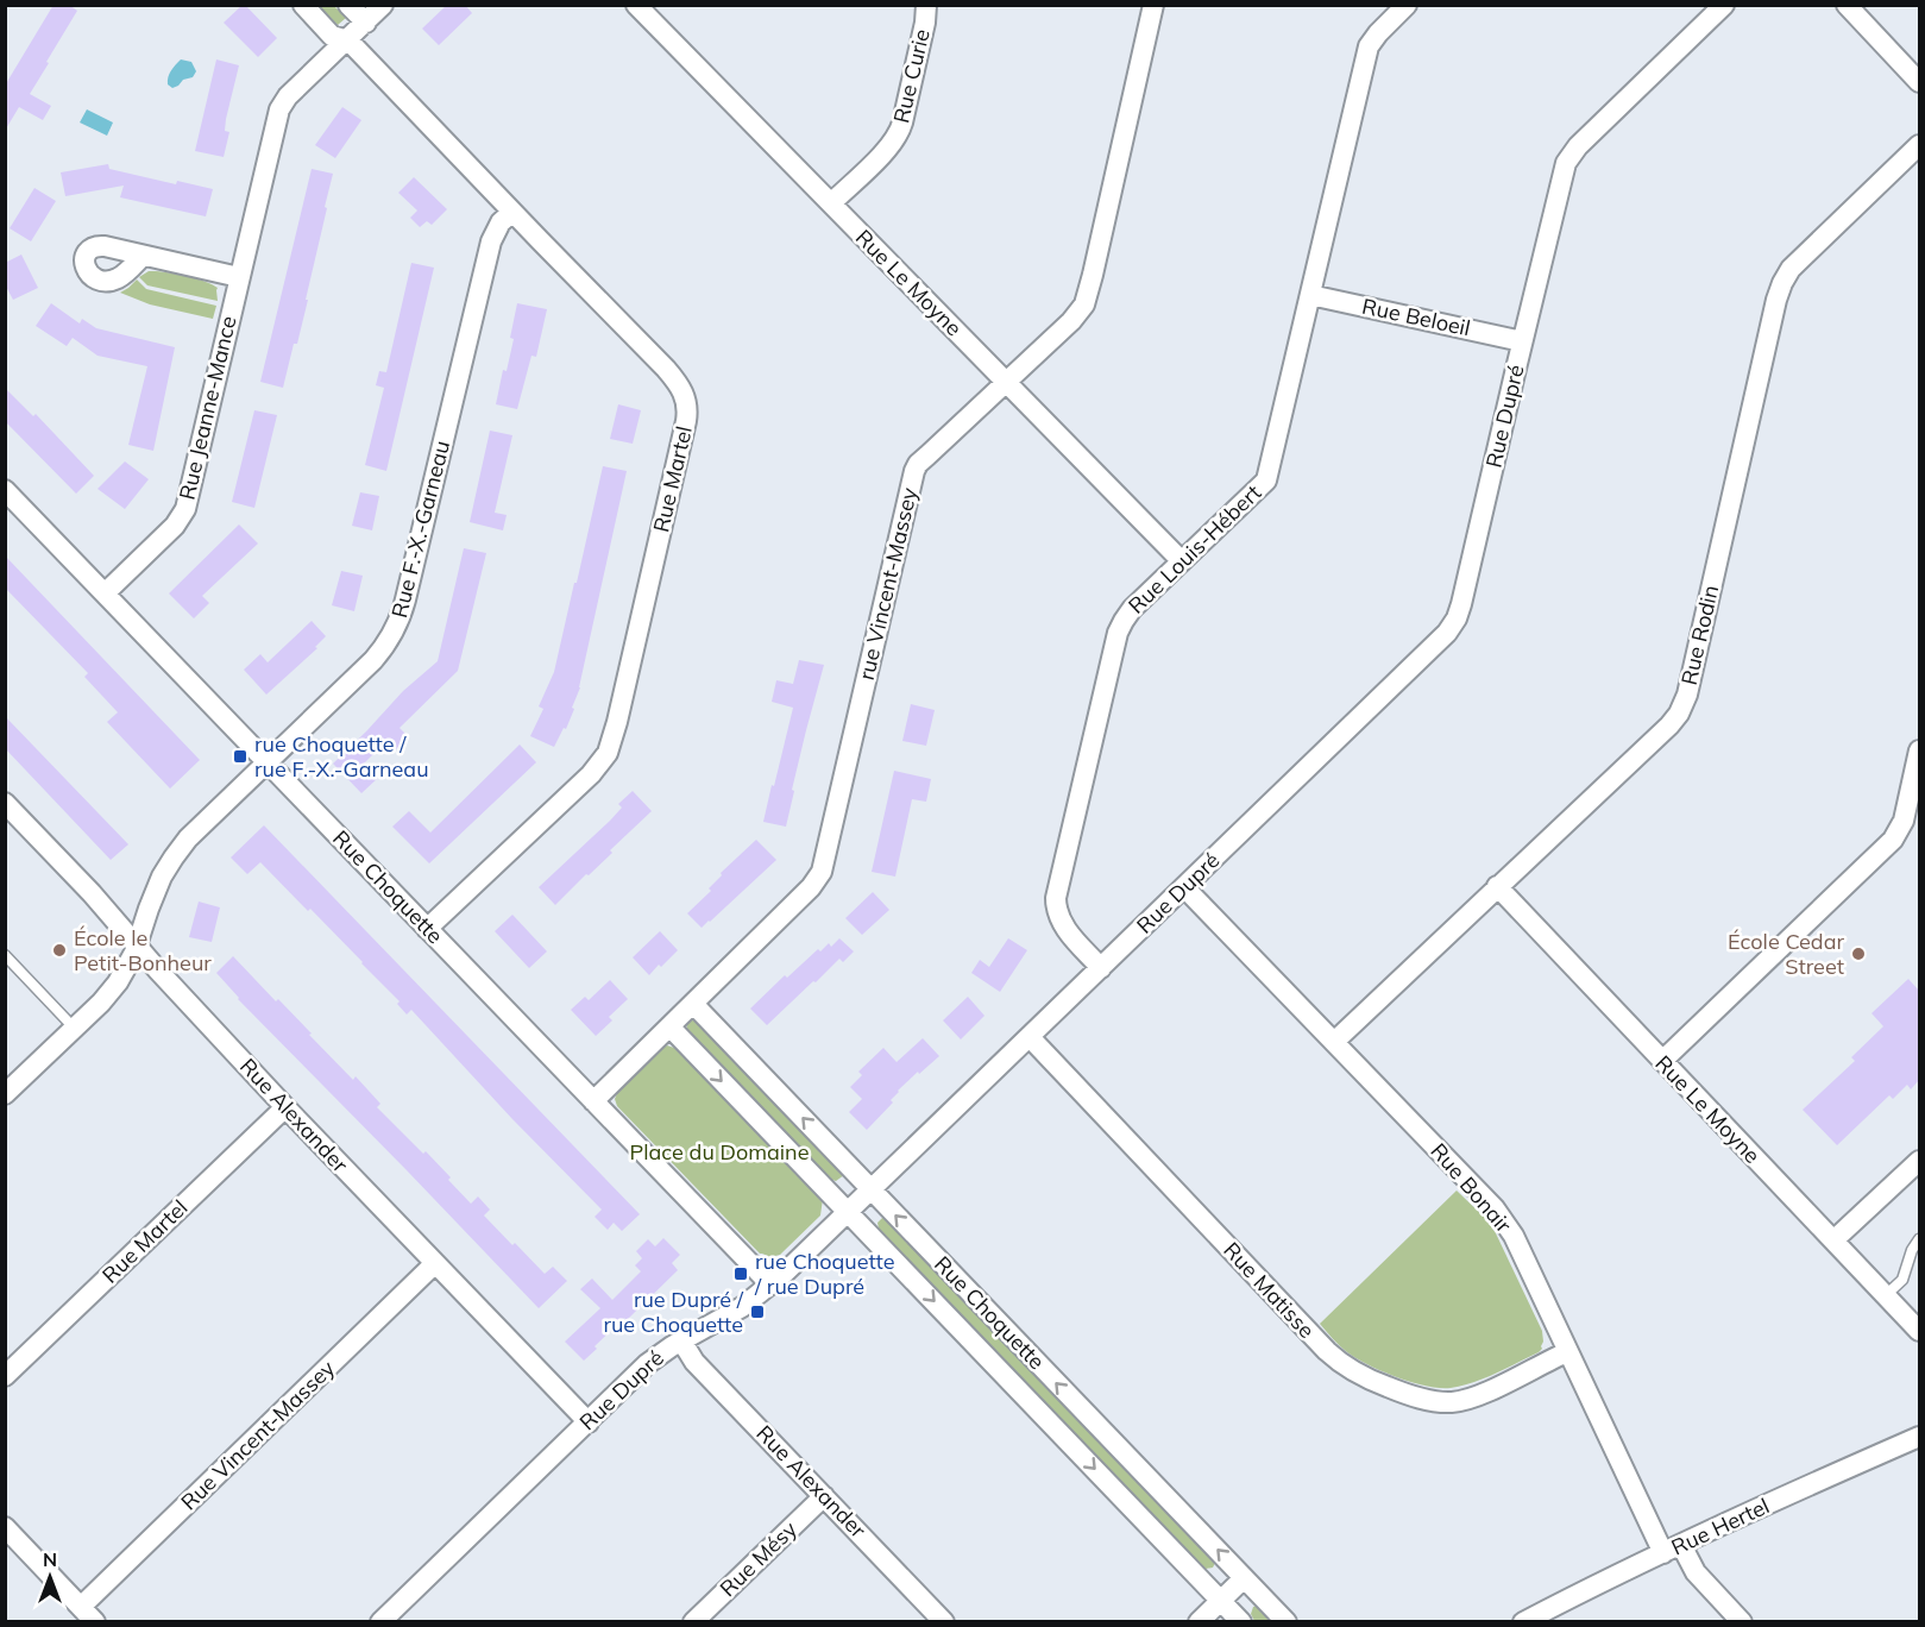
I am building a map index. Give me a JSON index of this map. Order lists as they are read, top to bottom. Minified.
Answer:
{"streets":{"street":["Rue Curie","Rue Le Moyne","Rue Beloeil","Rue Jeanne-Mance","Rue Dupré","Rue Martel","Rue F.-X.-Garneau","Rue Louis-Hébert","rue Vincent-Massey","Rue Rodin","Rue Choquette","Rue Alexander","Rue Bonair","Rue Matisse","Rue Vincent-Massey","Rue Hertel","Rue Mésy"]},"crossings":[["Rue Curie","Rue Le Moyne"],["Rue Le Moyne","Rue Louis-Hébert"],["Rue Le Moyne","rue Vincent-Massey"],["Rue Le Moyne","Rue Rodin"],["Rue Beloeil","Rue Dupré"],["Rue Beloeil","Rue Louis-Hébert"],["Rue Jeanne-Mance","Rue Martel"],["Rue Jeanne-Mance","Rue Choquette"],["Rue Dupré","Rue Louis-Hébert"],["Rue Dupré","Rue Choquette"],["Rue Dupré","Rue Alexander"],["Rue Dupré","Rue Bonair"],["Rue Dupré","Rue Matisse"],["Rue Martel","Rue F.-X.-Garneau"],["Rue Martel","Rue Choquette"],["Rue Martel","Rue Alexander"],["Rue F.-X.-Garneau","Rue Choquette"],["Rue F.-X.-Garneau","Rue Alexander"],["rue Vincent-Massey","Rue Choquette"],["Rue Rodin","Rue Bonair"],["Rue Alexander","Rue Vincent-Massey"],["Rue Alexander","Rue Mésy"],["Rue Bonair","Rue Matisse"],["Rue Bonair","Rue Hertel"]],"parks":["Place du Domaine"],"places":{"transit":["rue Choquette / rue F.-X.-Garneau","rue Choquette / rue Dupré","rue Dupré / rue Choquette"],"other":["École le Petit-Bonheur","École Cedar Street"]},"north":"top"}
